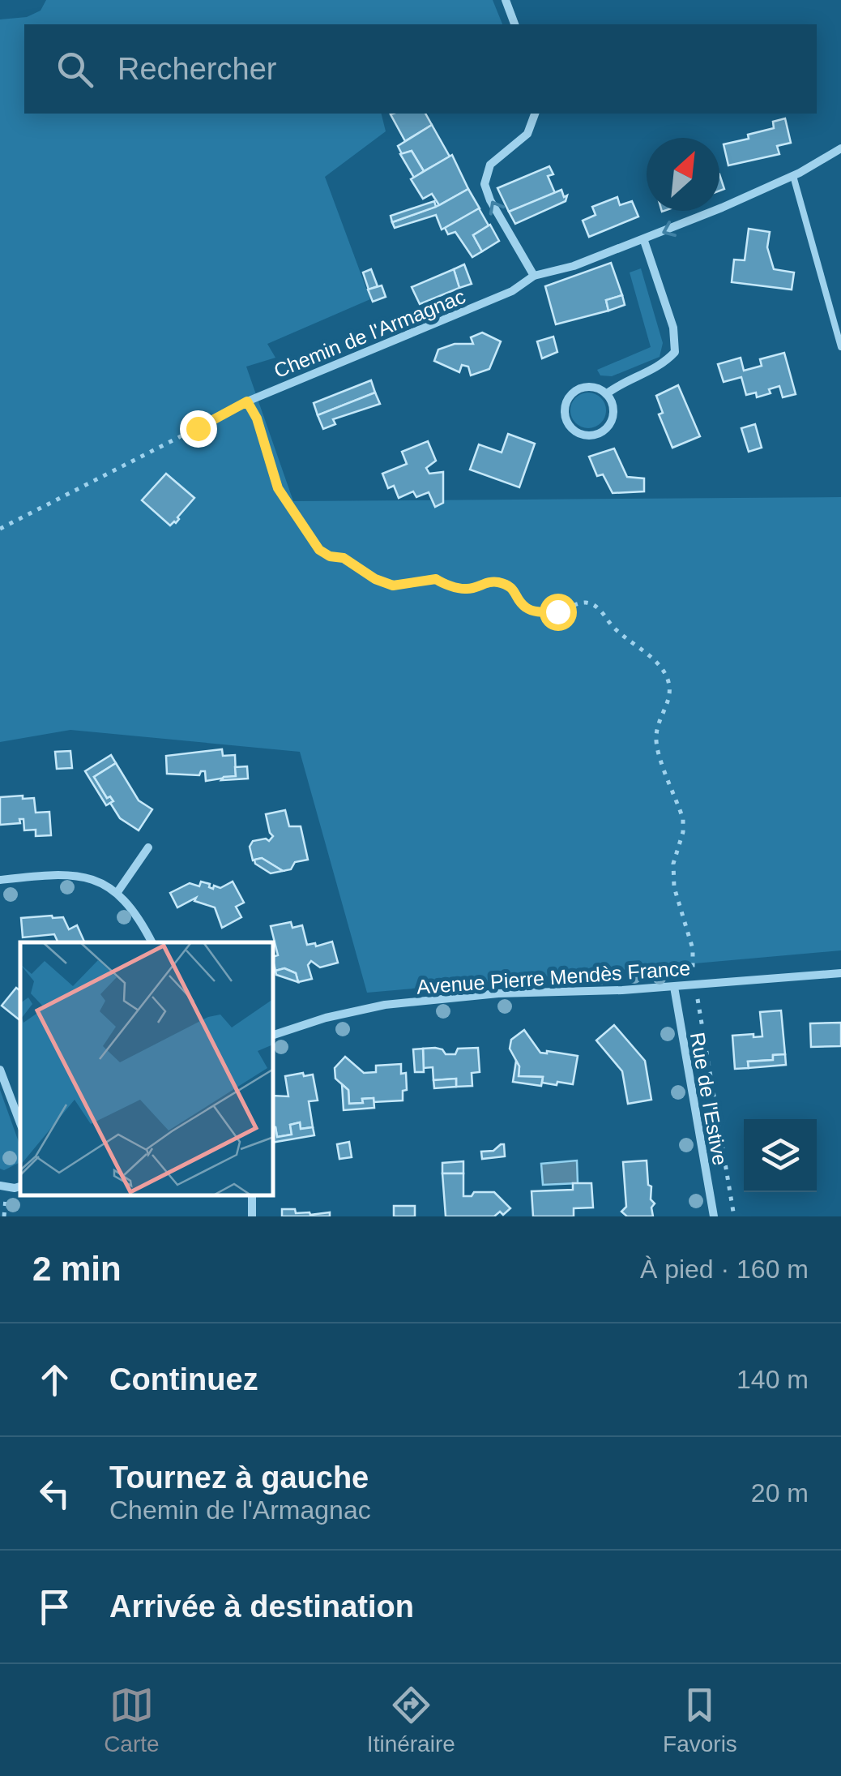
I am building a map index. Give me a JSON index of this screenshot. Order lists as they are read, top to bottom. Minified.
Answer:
{"streets":{"street":["Chemin de l'Armagnac","Avenue Pierre Mendès France","Rue de l'Estive"]},"crossings":[["Avenue Pierre Mendès France","Rue de l'Estive"]],"north":"top right","page":{"search":"Rechercher","heading":["2 min","À pied · 160 m"],"list":[["Continuez","140 m"],["Tournez à gauche","Chemin de l'Armagnac","20 m"],"Arrivée à destination"],"nav":["Carte","Itinéraire","Favoris"]}}
